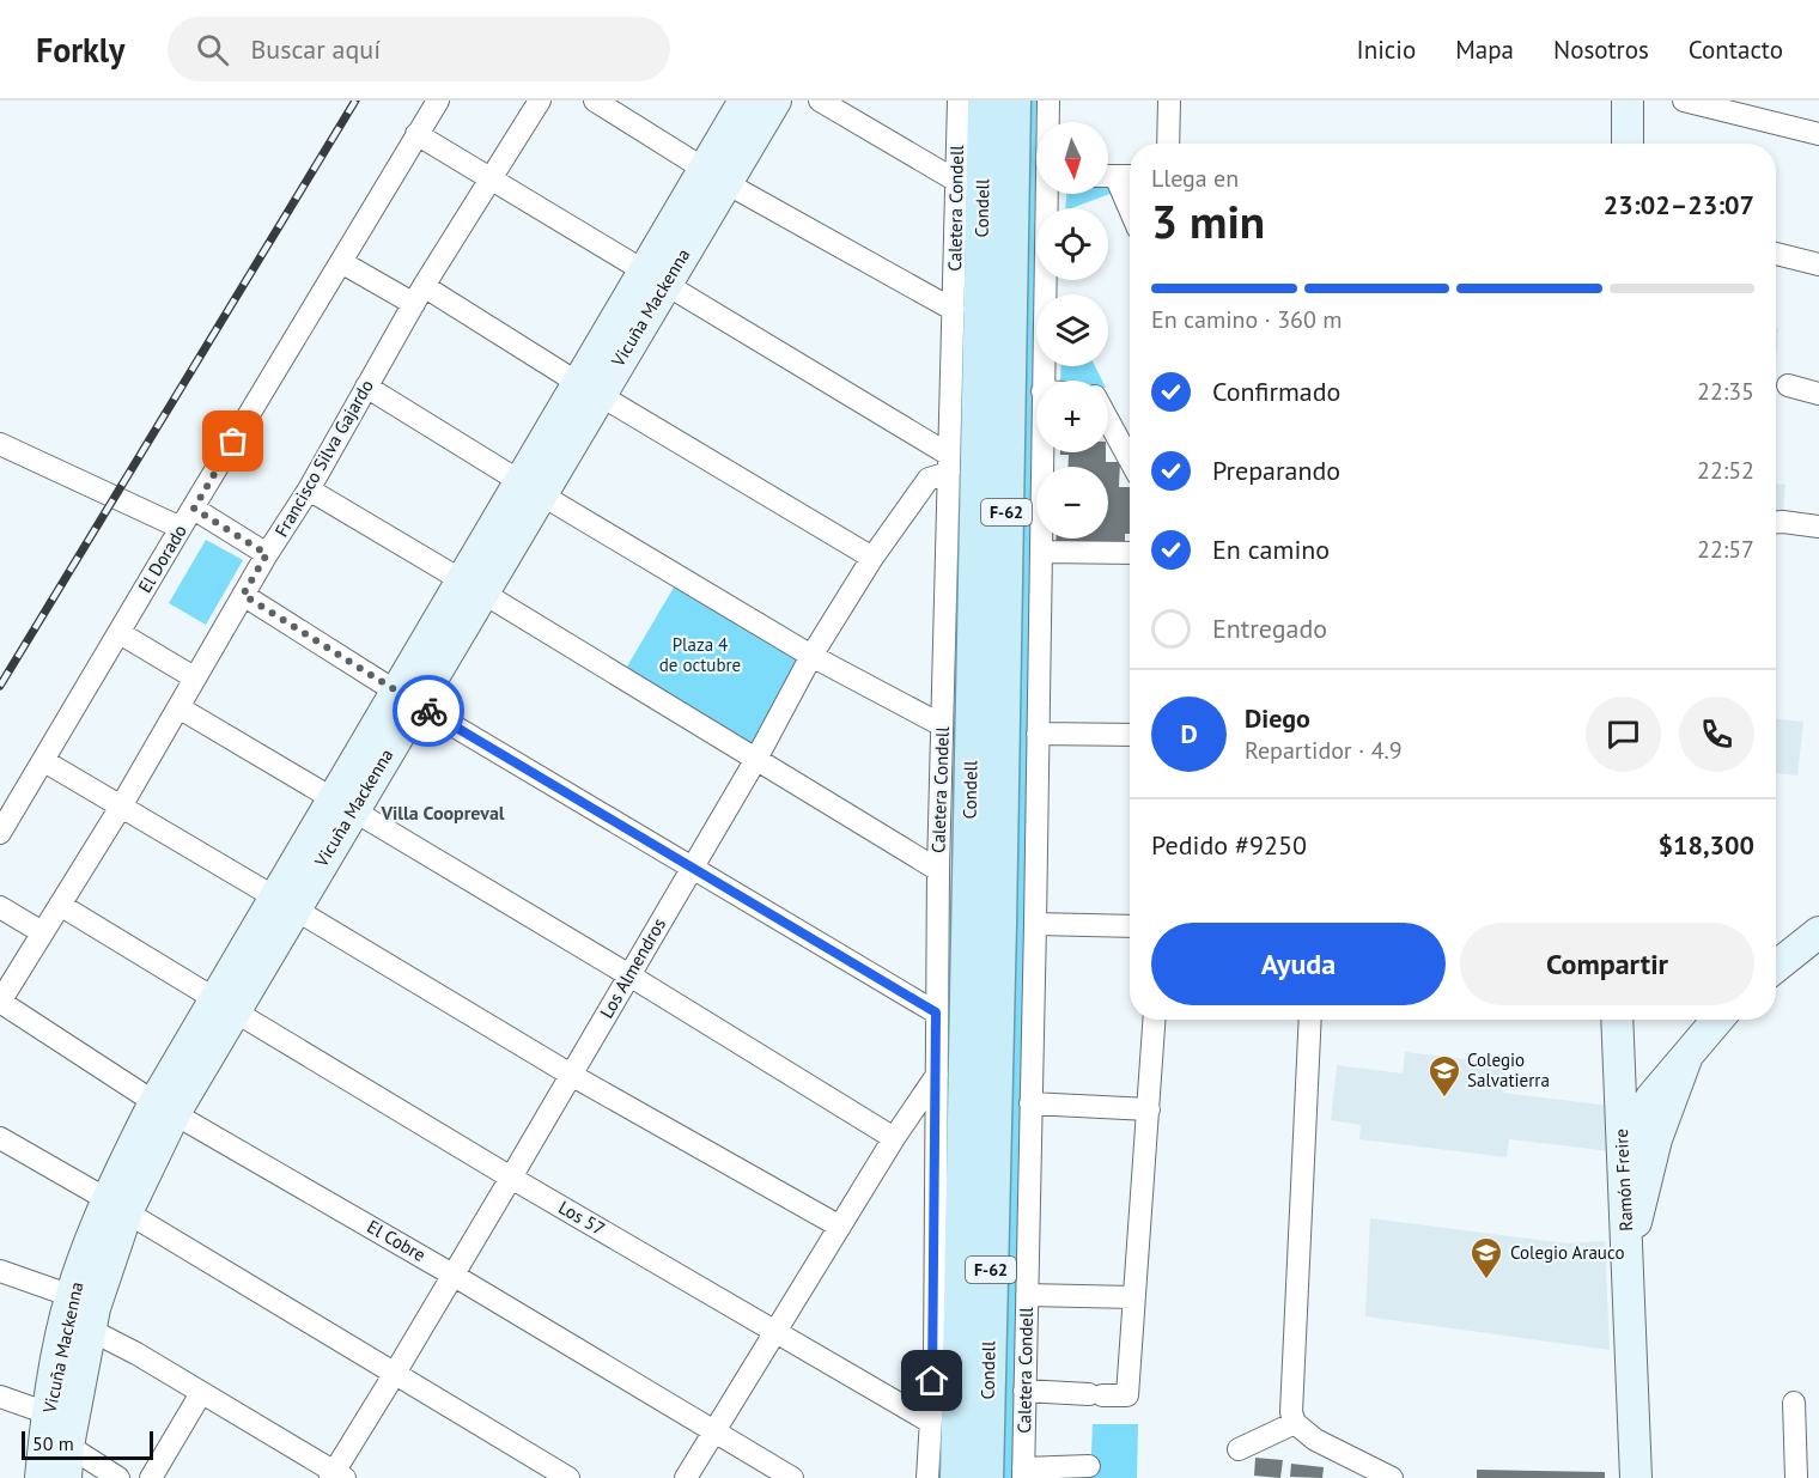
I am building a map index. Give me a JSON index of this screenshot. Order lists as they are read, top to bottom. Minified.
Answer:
{"streets":{"main road":["Condell","Vicuña Mackenna","F-62","Ramón Freire"],"street":["Caletera Condell","Francisco Silva Gajardo","El Dorado","Los Almendros","Los 57","El Cobre"]},"crossings":[["Caletera Condell","Los Almendros"],["Caletera Condell","Los 57"],["Vicuña Mackenna","Los 57"],["Vicuña Mackenna","El Cobre"],["Francisco Silva Gajardo","Los 57"],["Francisco Silva Gajardo","El Cobre"],["Los Almendros","Los 57"],["Los Almendros","El Cobre"]],"districts":["Villa Coopreval"],"parks":["Plaza 4 de octubre"],"places":{"school or university":["Colegio Salvatierra","Colegio Arauco"]},"scale_bar":"50 m","north":"bottom","page":{"header":"Forkly","search":"Buscar aquí","nav":["Inicio","Mapa","Nosotros","Contacto"],"map_buttons":["+","−"],"heading":["3 min","Llega en","23:02–23:07"],"panel":["Diego","Repartidor · 4.9","Pedido #9250","$18,300"],"bar":"En camino · 360 m","list":[["Confirmado","22:35"],["Preparando","22:52"],["En camino","22:57"],"Entregado"],"round":"D","buttons":["Ayuda","Compartir"],"scale":"50 m"}}
